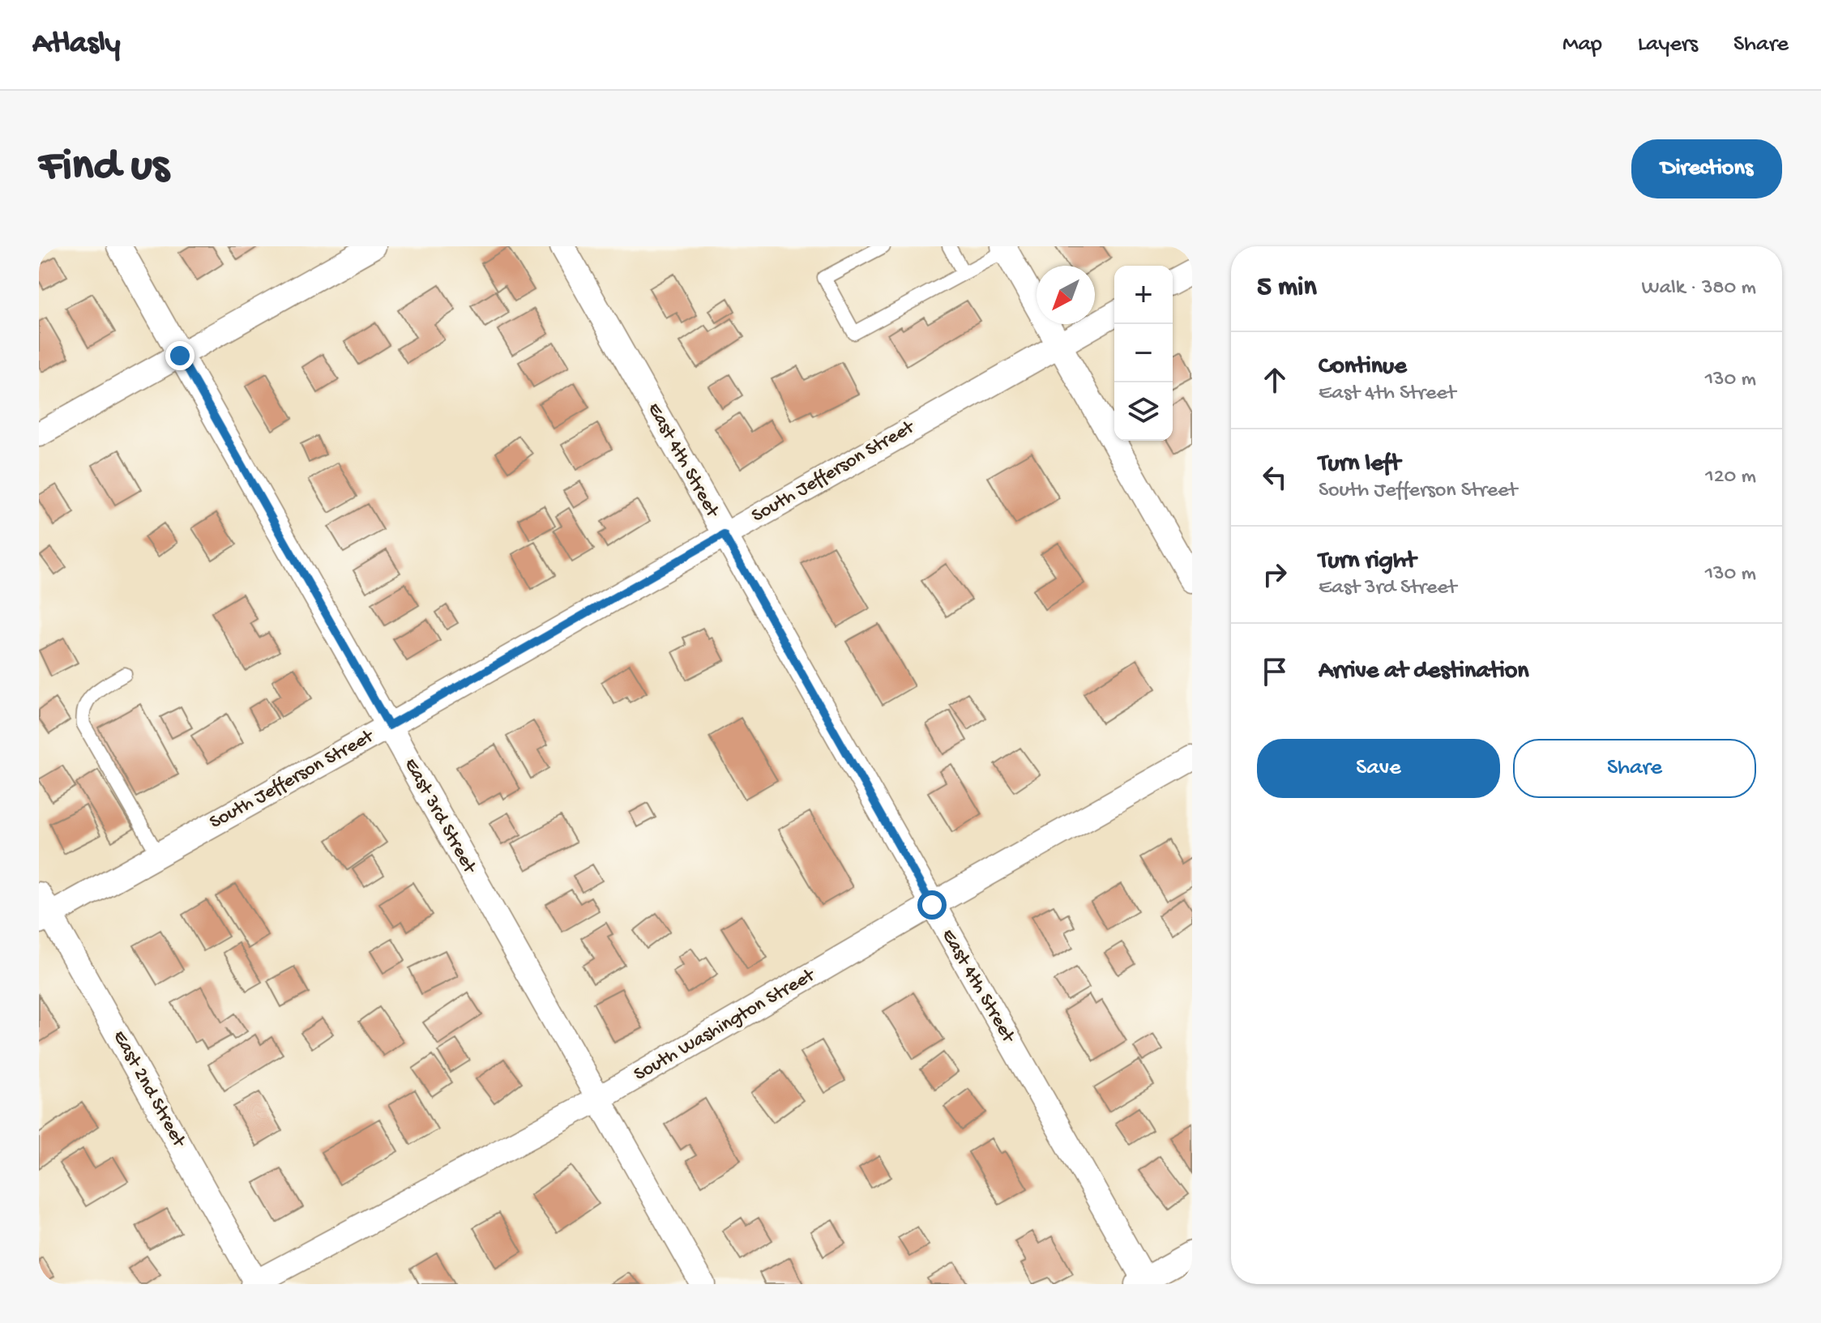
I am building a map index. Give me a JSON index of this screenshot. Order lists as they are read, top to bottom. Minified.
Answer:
{"streets":{"street":["East 4th Street","South Jefferson Street","East 3rd Street","South Washington Street","East 2nd Street"]},"crossings":[["East 4th Street","South Jefferson Street"],["East 4th Street","South Washington Street"],["South Jefferson Street","East 3rd Street"],["South Jefferson Street","East 2nd Street"],["East 3rd Street","South Washington Street"],["South Washington Street","East 2nd Street"]],"north":"bottom left","page":{"header":"Atlasly","nav":["Map","Layers","Share"],"buttons":["Directions",["Save","Share"]],"title":"Find us","heading":["5 min","Walk · 380 m"],"map_buttons":["+","−"],"list":[["Continue","East 4th Street","130 m"],["Turn left","South Jefferson Street","120 m"],["Turn right","East 3rd Street","130 m"],"Arrive at destination"]}}
